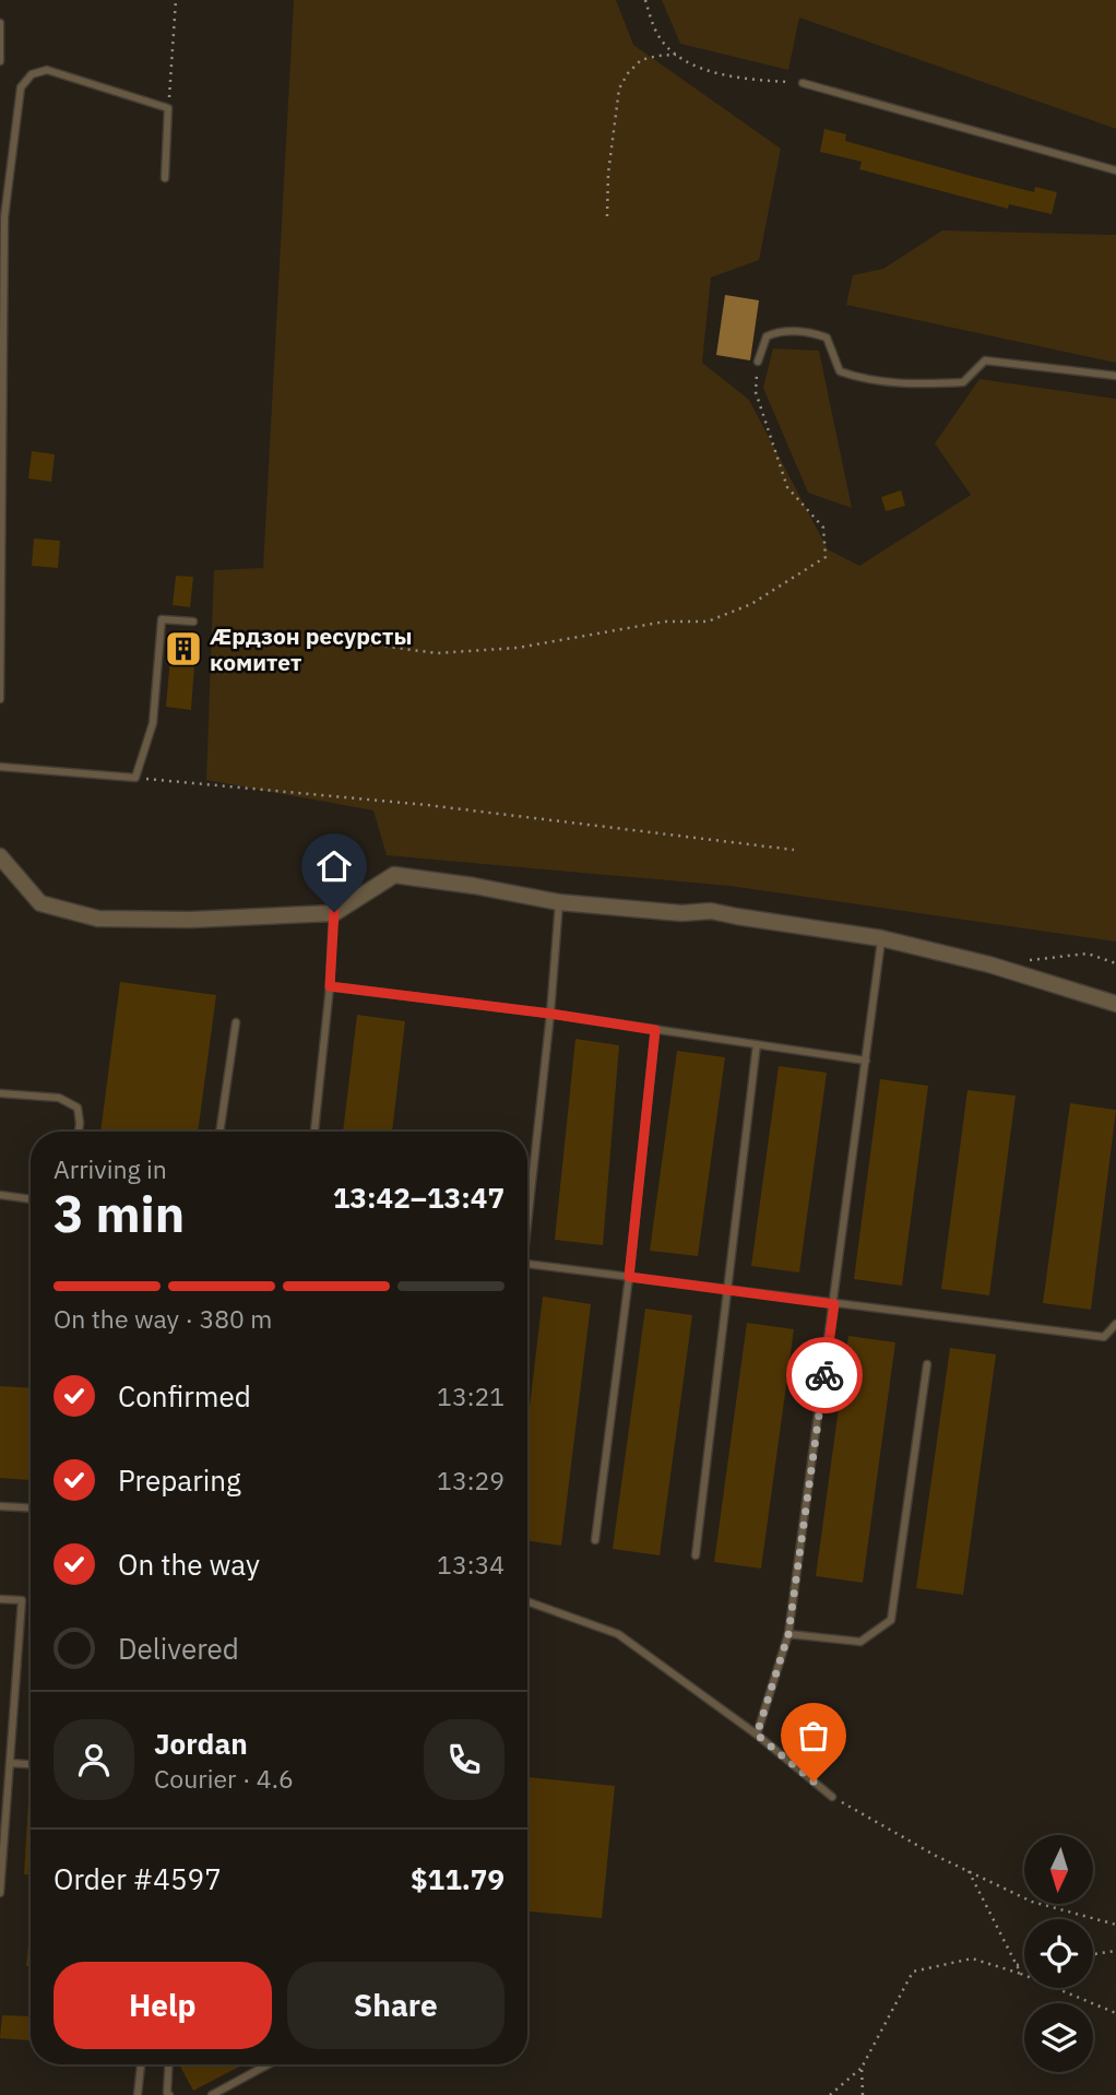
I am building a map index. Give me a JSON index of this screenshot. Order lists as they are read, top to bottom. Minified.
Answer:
{"places":{"building":["Æрдзон ресурсты комитет"]},"north":"bottom","page":{"heading":["3 min","Arriving in","13:42–13:47"],"panel":["Jordan","Courier · 4.6","Order #4597","$11.79"],"bar":"On the way · 380 m","list":[["Confirmed","13:21"],["Preparing","13:29"],["On the way","13:34"],"Delivered"],"buttons":["Help","Share"]}}
